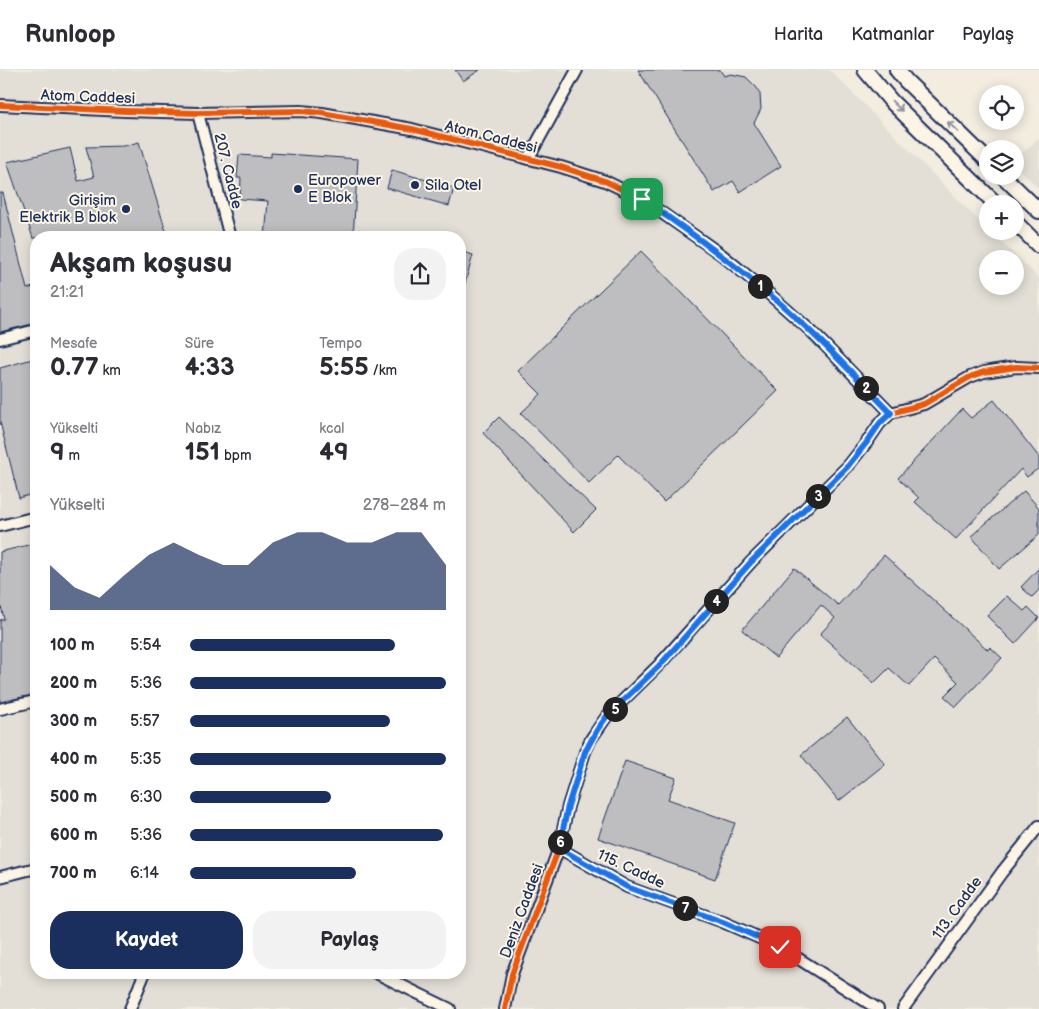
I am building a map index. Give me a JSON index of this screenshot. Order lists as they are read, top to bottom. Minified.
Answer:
{"streets":{"street":["Atom Caddesi","207. Cadde","115. Cadde","113. Cadde","Deniz Caddesi"]},"crossings":[["Atom Caddesi","207. Cadde"],["Atom Caddesi","Deniz Caddesi"],["115. Cadde","Deniz Caddesi"]],"places":["Sila Otel","Europower E Blok","Girişim Elektrik B blok"],"page":{"header":"Runloop","nav":["Harita","Katmanlar","Paylaş"],"map_buttons":["+","−"],"heading":["Akşam koşusu","21:21"],"pins":["1","2","3","4","5","6","7"],"stats":[["Mesafe","0.77 km"],["Süre","4:33"],["Tempo","5:55 /km"],["Yükselti","9 m"],["Nabız","151 bpm"],["kcal","49"]],"chart":["Yükselti","278–284 m"],"list":[{"name":"100 m","note":"5:54"},{"name":"200 m","note":"5:36"},{"name":"300 m","note":"5:57"},{"name":"400 m","note":"5:35"},{"name":"500 m","note":"6:30"},{"name":"600 m","note":"5:36"},{"name":"700 m","note":"6:14"}],"buttons":["Kaydet","Paylaş"]}}
